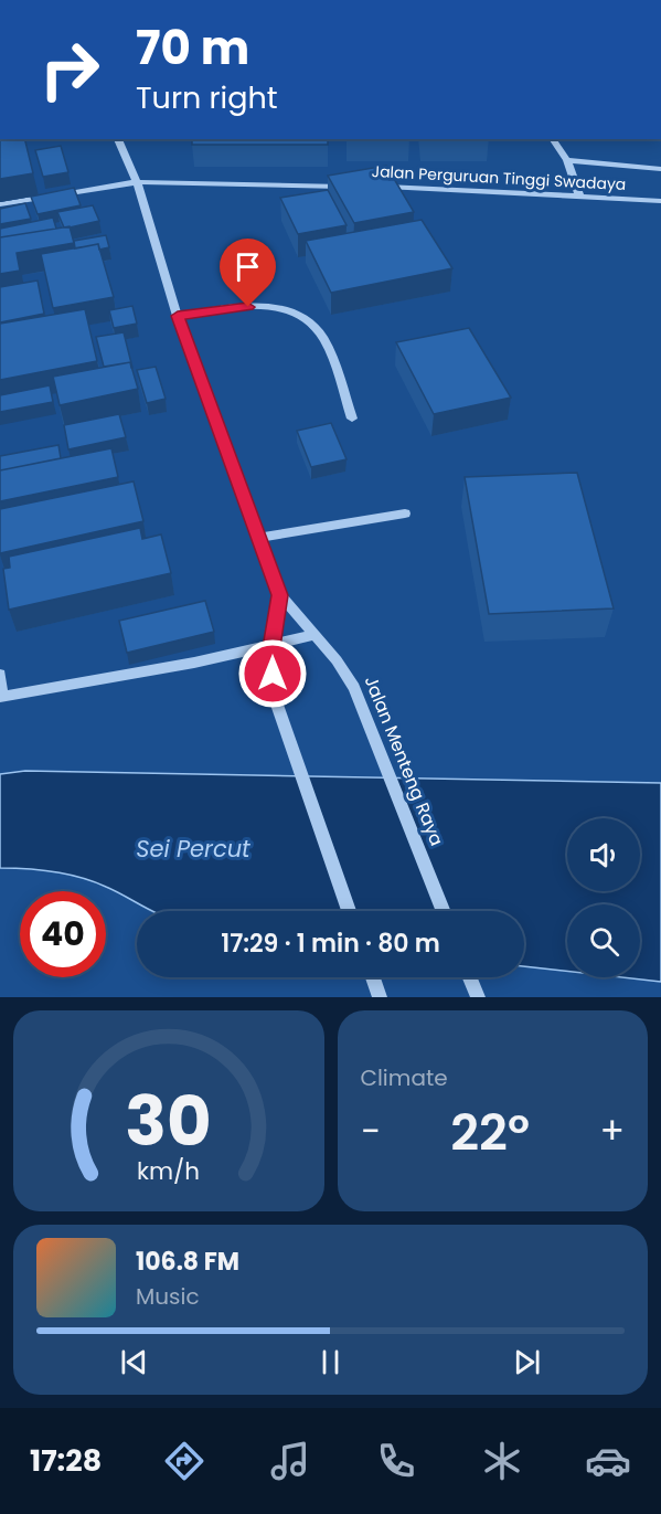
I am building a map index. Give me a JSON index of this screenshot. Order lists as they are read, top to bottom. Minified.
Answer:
{"streets":{"street":["Jalan Perguruan Tinggi Swadaya","Jalan Menteng Raya"]},"crossings":[["Jalan Perguruan Tinggi Swadaya","Jalan Menteng Raya"]],"water":["Sei Percut"],"page":{"turn":["70 m","Turn right"],"limit":"40","trip":"17:29 · 1 min · 80 m","tile":"Climate","heat":["−","22°","+"],"song":["106.8 FM","Music"],"tabs":"17:28","gauge":["30","km/h"]}}
